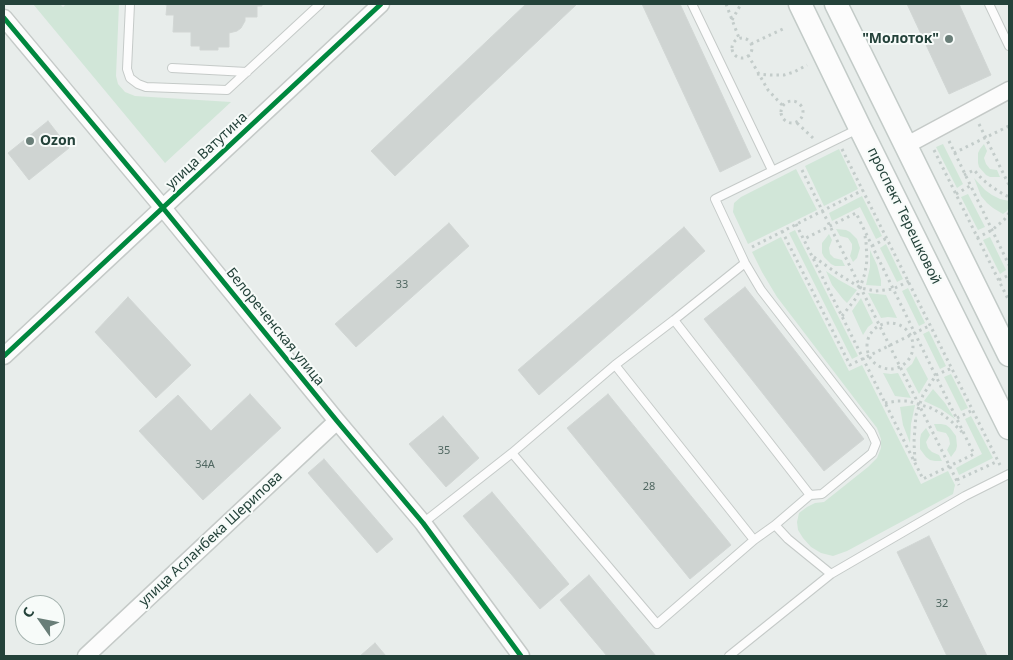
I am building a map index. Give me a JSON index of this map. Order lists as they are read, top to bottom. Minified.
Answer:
{"streets":{"main road":["проспект Терешковой"],"street":["улица Ватутина","Белореченская улица","улица Асланбека Шерипова"]},"crossings":[["улица Ватутина","Белореченская улица"],["Белореченская улица","улица Асланбека Шерипова"]],"places":["\"Молоток\"","Ozon"],"house_numbers":["33","35","34А","28","32"],"north":"top left"}
